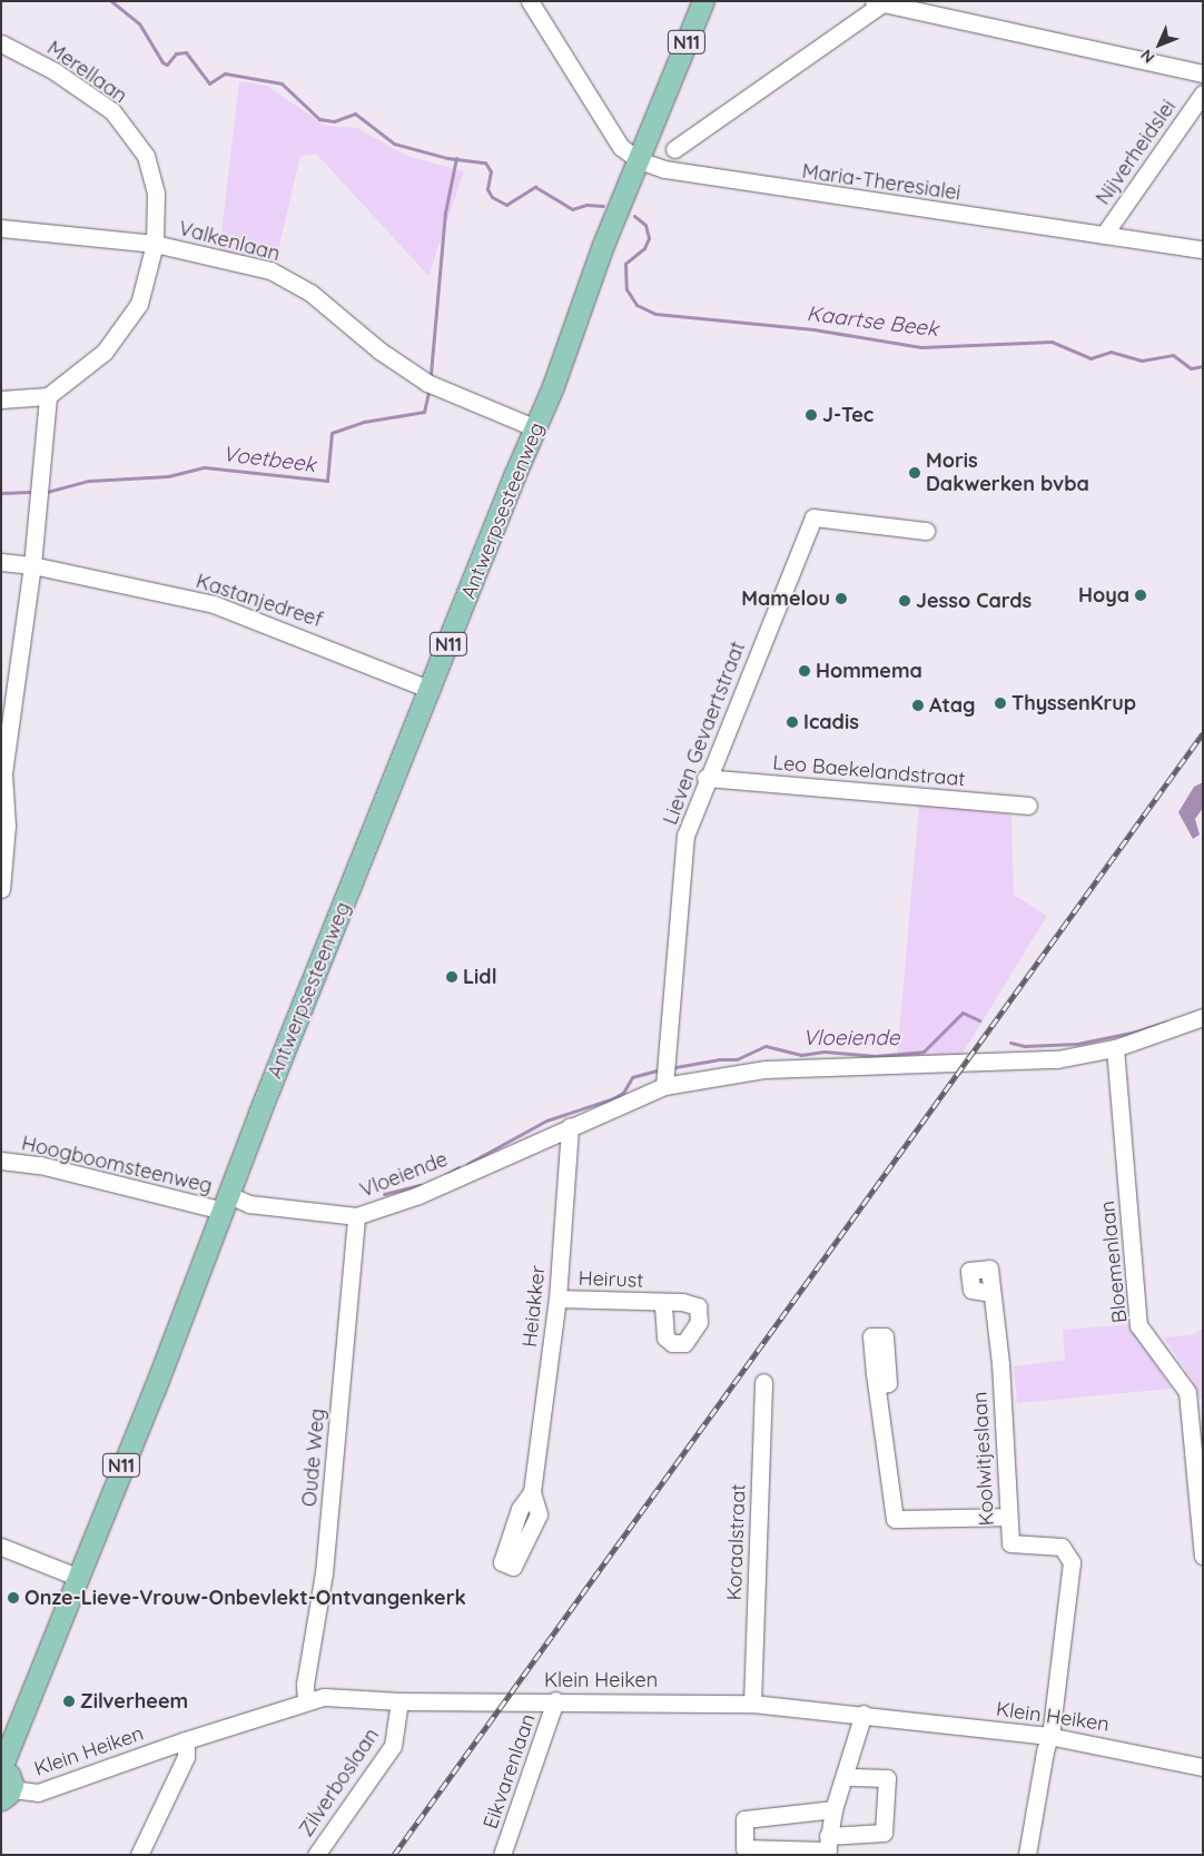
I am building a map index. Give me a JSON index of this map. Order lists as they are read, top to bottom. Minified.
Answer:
{"streets":{"main road":["N11","Antwerpsesteenweg"],"street":["Merellaan","Nijverheidslei","Maria-Theresialei","Valkenlaan","Kastanjedreef","Lieven Gevaertstraat","Leo Baekelandstraat","Hoogboomsteenweg","Vloeiende","Bloemenlaan","Heirust","Heiakker","Oude Weg","Koolwitjeslaan","Koraalstraat","Klein Heiken","Eikvarenlaan","Zilverboslaan"]},"crossings":[["N11","Maria-Theresialei"],["N11","Antwerpsesteenweg"],["N11","Klein Heiken"],["Merellaan","Valkenlaan"],["Nijverheidslei","Maria-Theresialei"],["Maria-Theresialei","Antwerpsesteenweg"],["Valkenlaan","Antwerpsesteenweg"],["Antwerpsesteenweg","Kastanjedreef"],["Antwerpsesteenweg","Hoogboomsteenweg"],["Antwerpsesteenweg","Vloeiende"],["Lieven Gevaertstraat","Leo Baekelandstraat"],["Lieven Gevaertstraat","Vloeiende"],["Hoogboomsteenweg","Vloeiende"],["Vloeiende","Bloemenlaan"],["Vloeiende","Heiakker"],["Vloeiende","Oude Weg"],["Heirust","Heiakker"],["Oude Weg","Klein Heiken"],["Koolwitjeslaan","Klein Heiken"],["Koraalstraat","Klein Heiken"],["Klein Heiken","Eikvarenlaan"],["Klein Heiken","Zilverboslaan"]],"water":["Kaartse Beek","Voetbeek","Vloeiende"],"places":["J-Tec","Moris Dakwerken bvba","Hoya","Mamelou","Jesso Cards","Hommema","ThyssenKrup","Atag","Icadis","Lidl","Onze-Lieve-Vrouw-Onbevlekt-Ontvangenkerk","Zilverheem"],"north":"bottom left"}
